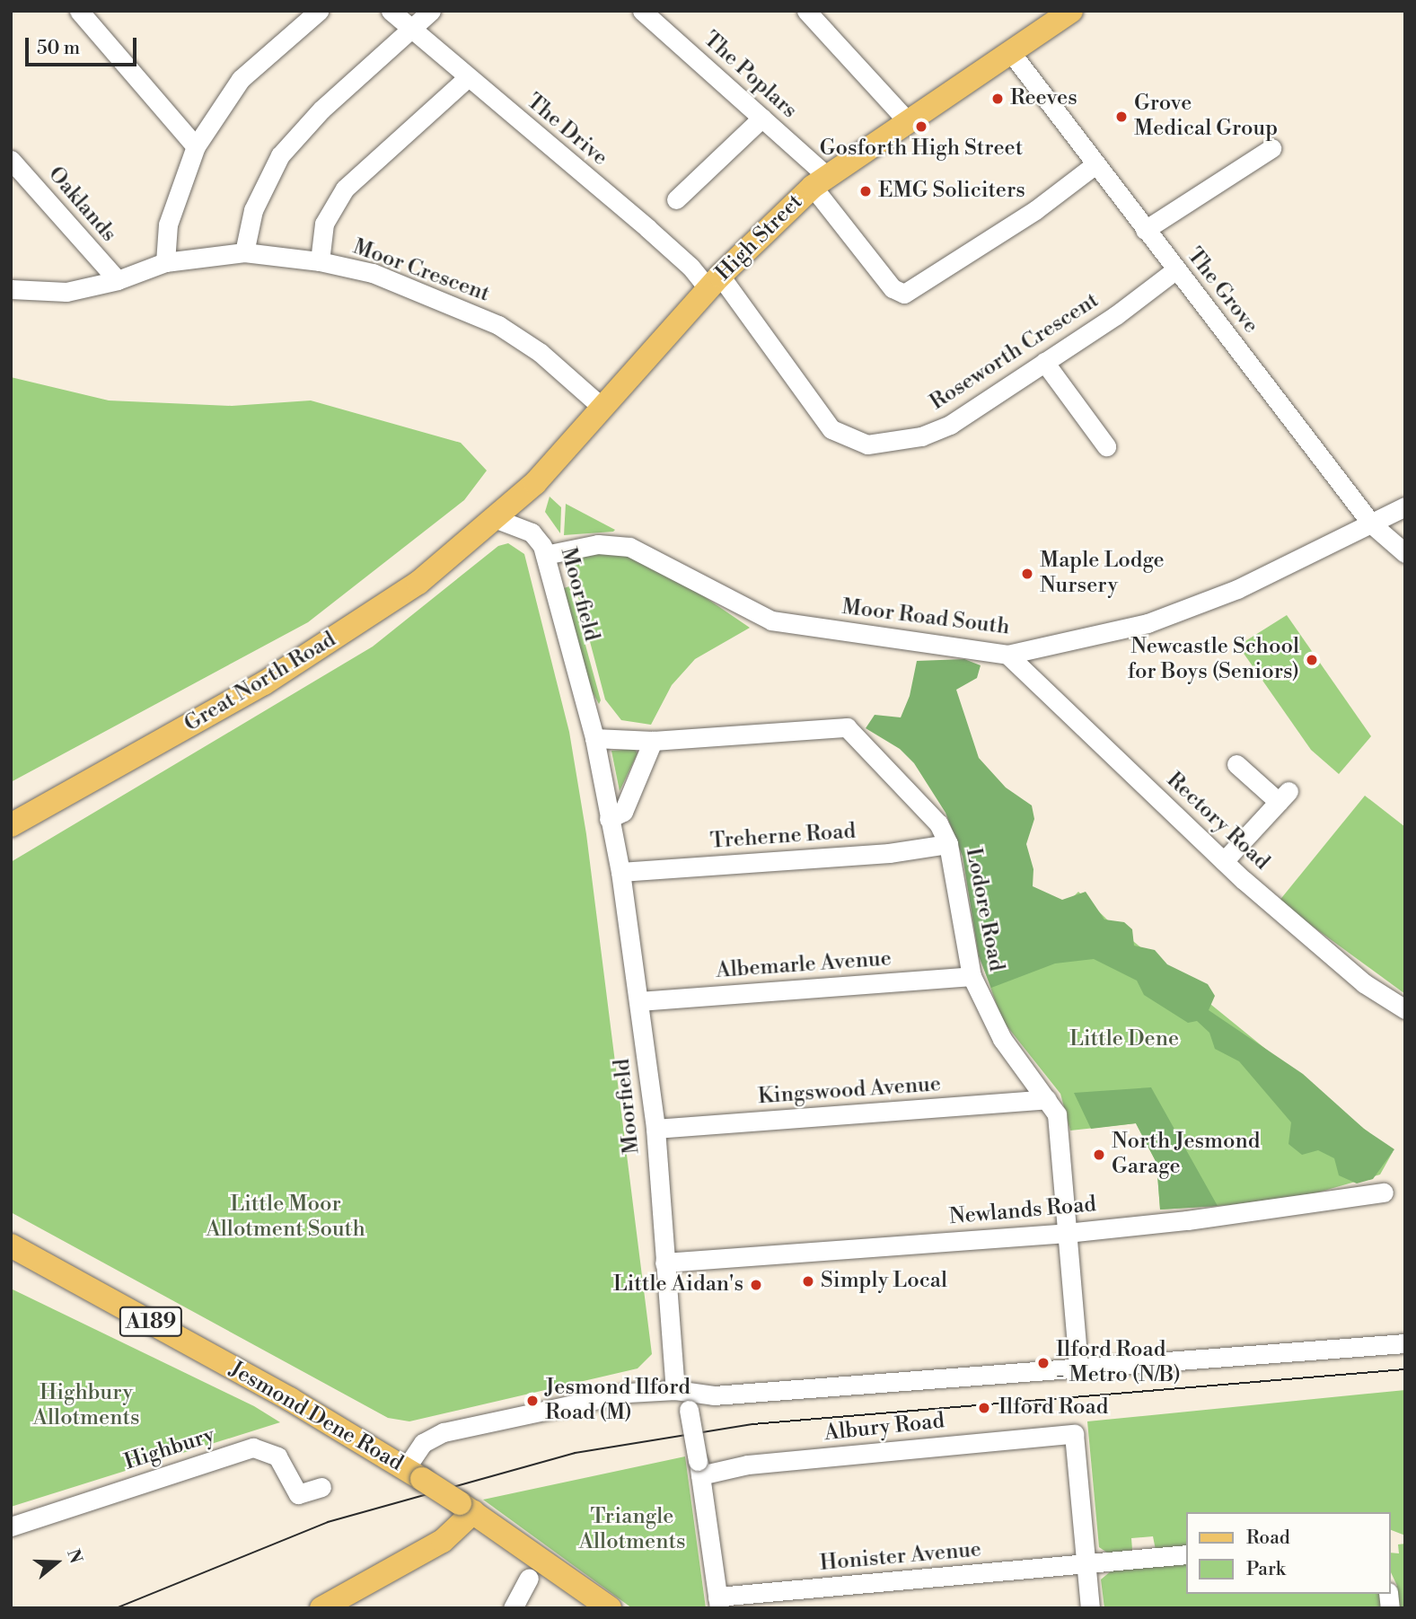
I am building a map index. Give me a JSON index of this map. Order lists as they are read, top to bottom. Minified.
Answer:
{"streets":{"main road":["High Street","Great North Road","A189","Jesmond Dene Road"],"street":["The Poplars","The Drive","Oaklands","Moor Crescent","The Grove","Roseworth Crescent","Moorfield","Moor Road South","Rectory Road","Treherne Road","Lodore Road","Albemarle Avenue","Kingswood Avenue","Newlands Road","Albury Road","Highbury","Honister Avenue"]},"crossings":[["The Poplars","High Street"],["The Poplars","The Grove"],["The Drive","High Street"],["The Drive","Roseworth Crescent"],["Oaklands","Moor Crescent"],["High Street","Moor Crescent"],["High Street","The Grove"],["High Street","Roseworth Crescent"],["High Street","Moorfield"],["High Street","Great North Road"],["The Grove","Roseworth Crescent"],["The Grove","Moor Road South"],["Moorfield","Moor Road South"],["Moorfield","Great North Road"],["Moorfield","Treherne Road"],["Moorfield","Lodore Road"],["Moorfield","Albemarle Avenue"],["Moorfield","Kingswood Avenue"],["Moorfield","Newlands Road"],["Moorfield","Albury Road"],["Moorfield","Honister Avenue"],["Moor Road South","Rectory Road"],["Treherne Road","Lodore Road"],["Lodore Road","Albemarle Avenue"],["Lodore Road","Kingswood Avenue"],["Lodore Road","Newlands Road"],["Albury Road","Honister Avenue"]],"parks":["Little Dene","Little Moor Allotment South","Highbury Allotments","Triangle Allotments"],"places":["Reeves","Grove Medical Group","Gosforth High Street","EMG Soliciters","Maple Lodge Nursery","Newcastle School for Boys (Seniors)","North Jesmond Garage","Simply Local","Little Aidan's","Ilford Road - Metro (N/B)","Jesmond Ilford Road (M)","Ilford Road"],"legend":["Road","Park"],"scale_bar":"50 m","north":"right"}
